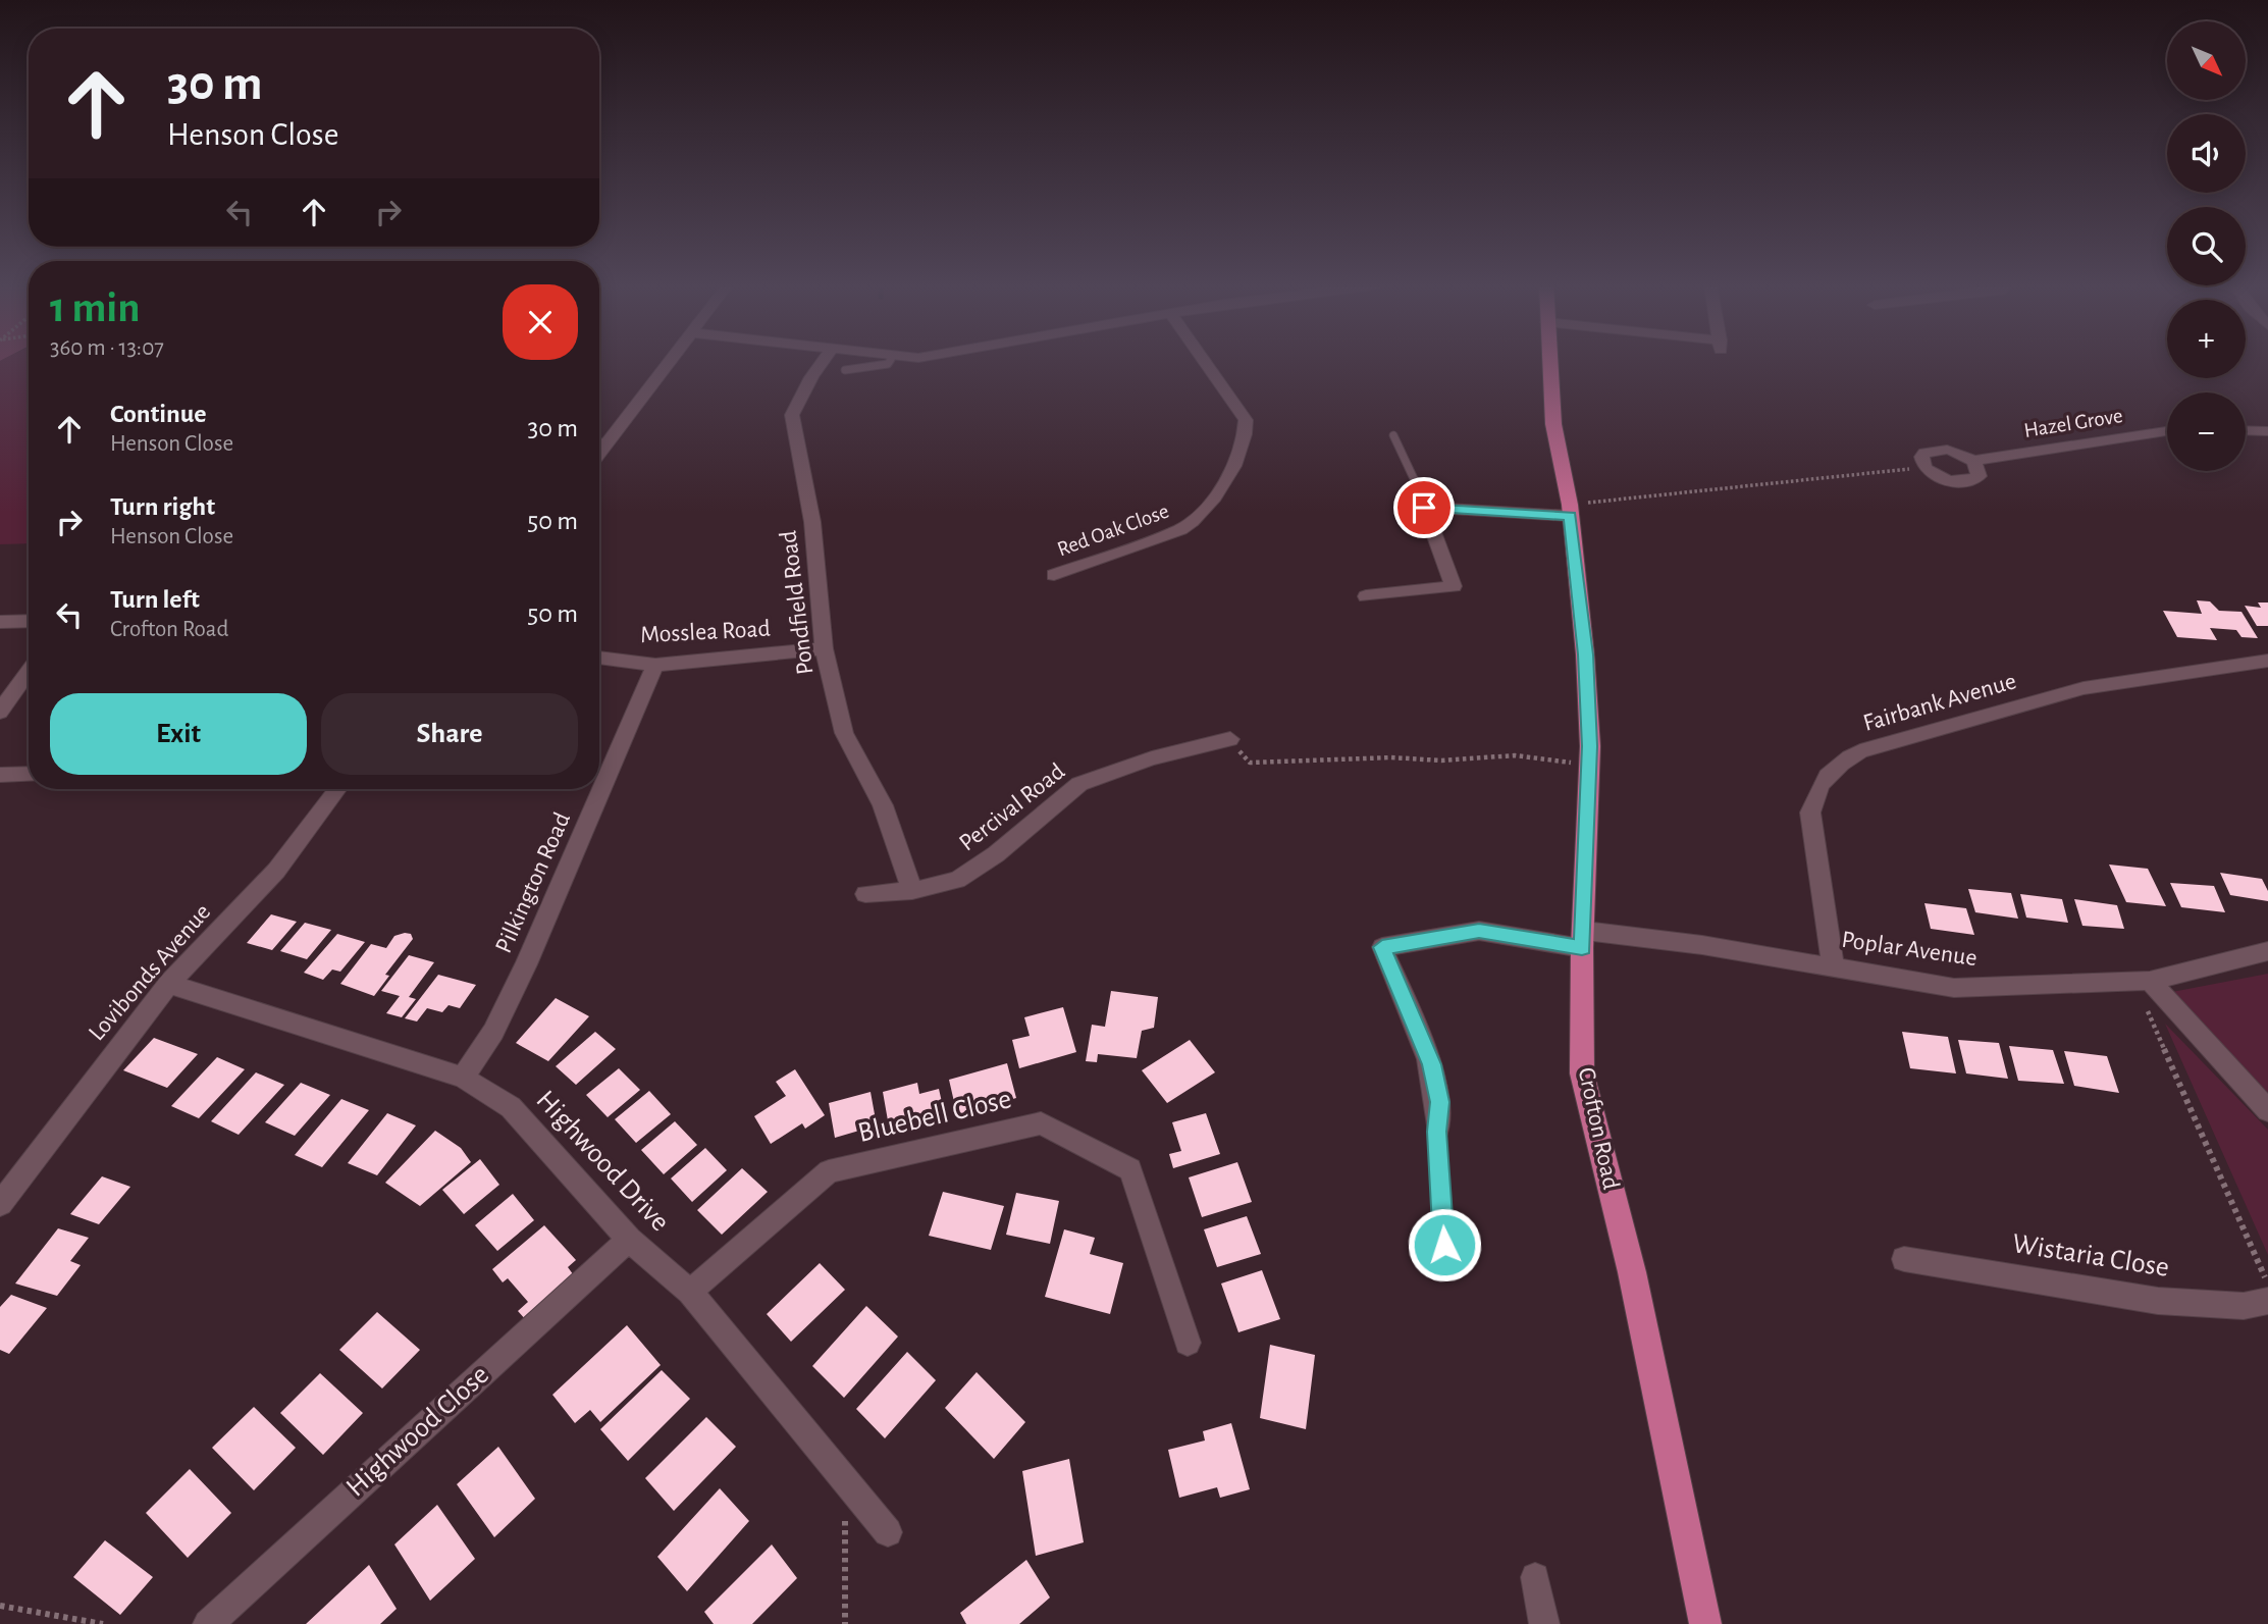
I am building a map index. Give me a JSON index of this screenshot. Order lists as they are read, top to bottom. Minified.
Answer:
{"streets":{"main road":["Crofton Road"],"street":["Hazel Grove","Red Oak Close","Pondfield Road","Mosslea Road","Fairbank Avenue","Percival Road","Pilkington Road","Poplar Avenue","Lovibonds Avenue","Bluebell Close","Highwood Drive","Wistaria Close","Highwood Close"]},"crossings":[["Pondfield Road","Mosslea Road"],["Pondfield Road","Percival Road"],["Mosslea Road","Pilkington Road"],["Fairbank Avenue","Poplar Avenue"],["Pilkington Road","Highwood Drive"],["Poplar Avenue","Crofton Road"],["Lovibonds Avenue","Highwood Drive"],["Bluebell Close","Highwood Drive"],["Highwood Drive","Highwood Close"]],"north":"bottom right","page":{"map_buttons":["+","−"],"turn":["30 m","Henson Close"],"heading":["1 min","360 m · 13:07"],"list":[{"name":"Continue","note":"Henson Close","value":"30 m"},{"name":"Turn right","note":"Henson Close","value":"50 m"},{"name":"Turn left","note":"Crofton Road","value":"50 m"}],"buttons":["Exit","Share"]}}
